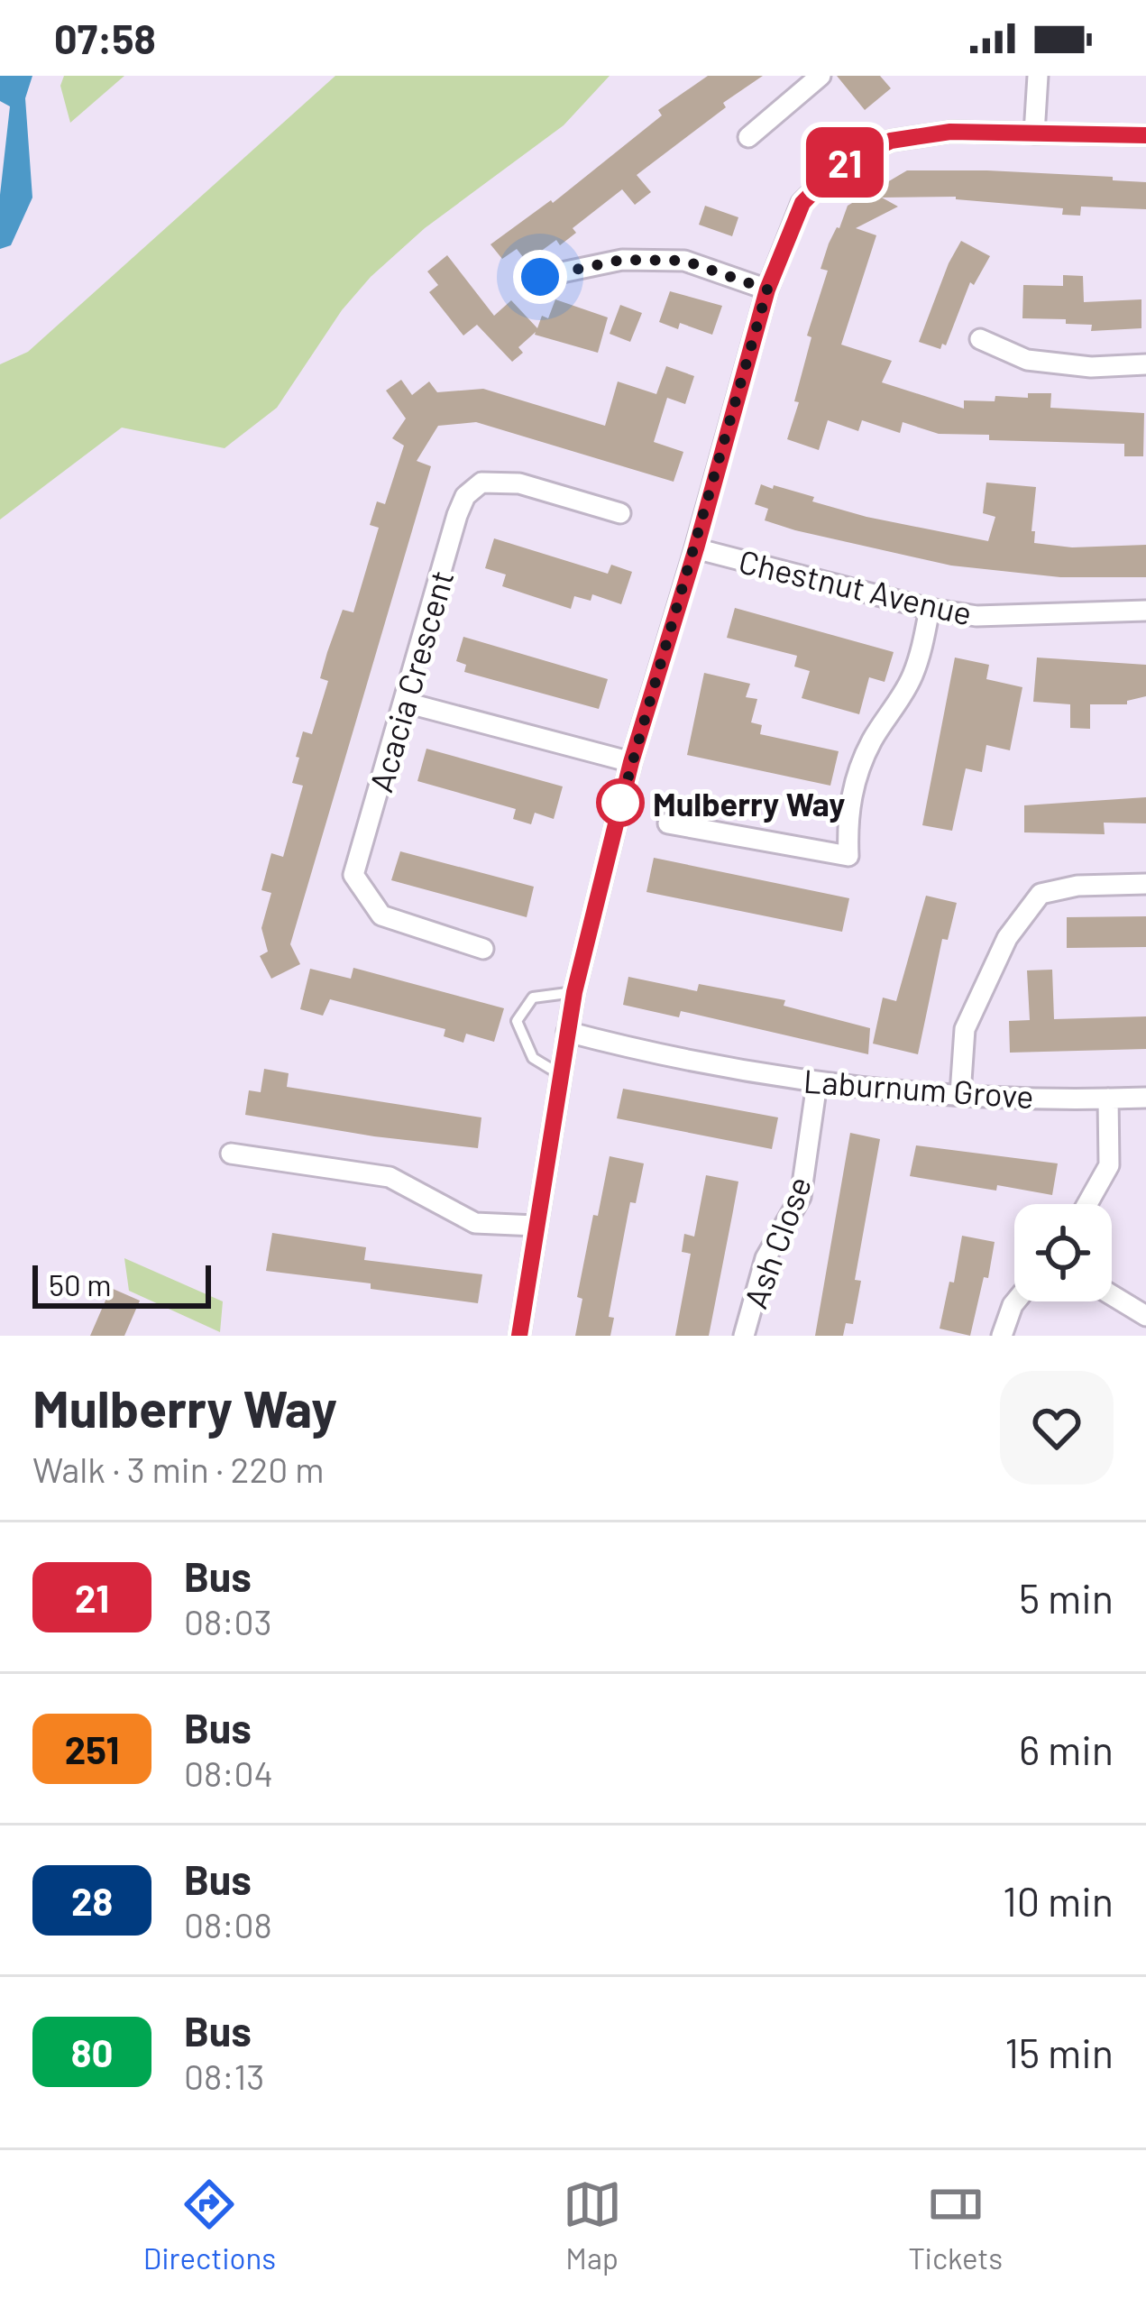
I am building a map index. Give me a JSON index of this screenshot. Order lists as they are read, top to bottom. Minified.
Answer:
{"streets":{"street":["Chestnut Avenue","Acacia Crescent","Laburnum Grove","Ash Close"]},"crossings":[["Laburnum Grove","Ash Close"]],"places":["Mulberry Way"],"lines":["bus line 21"],"scale_bar":"50 m","page":{"status":"07:58","on_map":"21","scale":"50 m","heading":["Mulberry Way","Walk · 3 min · 220 m"],"list":[{"mark":"21","name":"Bus","note":"08:03","value":"5 min"},{"mark":"251","name":"Bus","note":"08:04","value":"6 min"},{"mark":"28","name":"Bus","note":"08:08","value":"10 min"},{"mark":"80","name":"Bus","note":"08:13","value":"15 min"}],"tabs":["Directions","Map","Tickets"]}}
